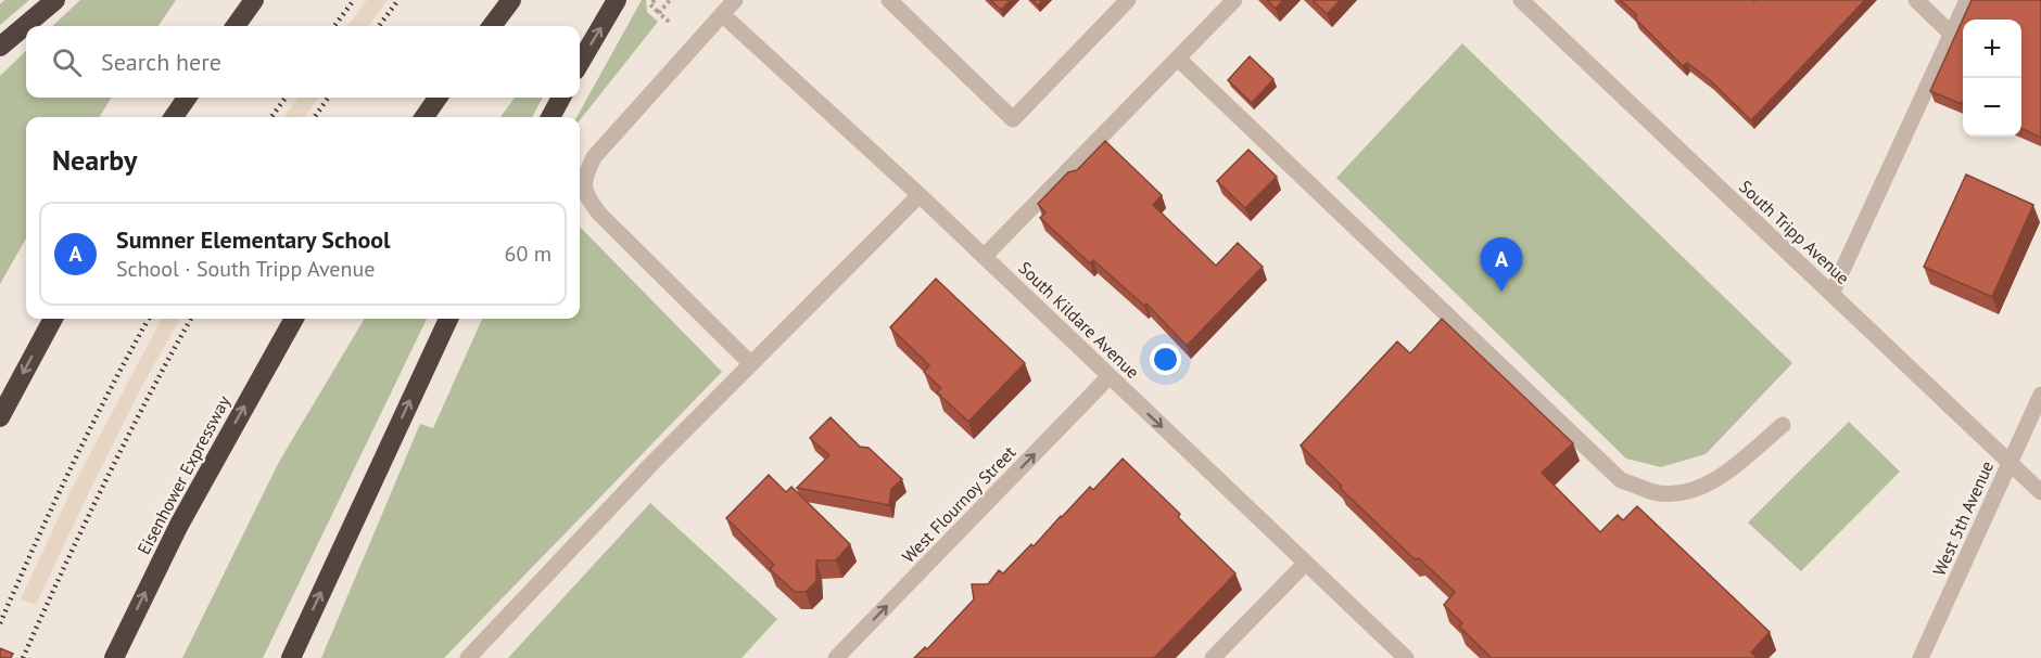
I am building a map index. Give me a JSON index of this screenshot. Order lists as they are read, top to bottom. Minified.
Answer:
{"streets":{"highway":["Eisenhower Expressway"],"street":["South Tripp Avenue","South Kildare Avenue","West Flournoy Street","West 5th Avenue"]},"crossings":[["South Tripp Avenue","West 5th Avenue"],["South Kildare Avenue","West Flournoy Street"]],"one_way":["West Flournoy Street"],"page":{"map_buttons":["+","−"],"search":"Search here","heading":"Nearby","list":[{"mark":"A","name":"Sumner Elementary School","note":"School · South Tripp Avenue","value":"60 m"}],"pins":"A"}}
